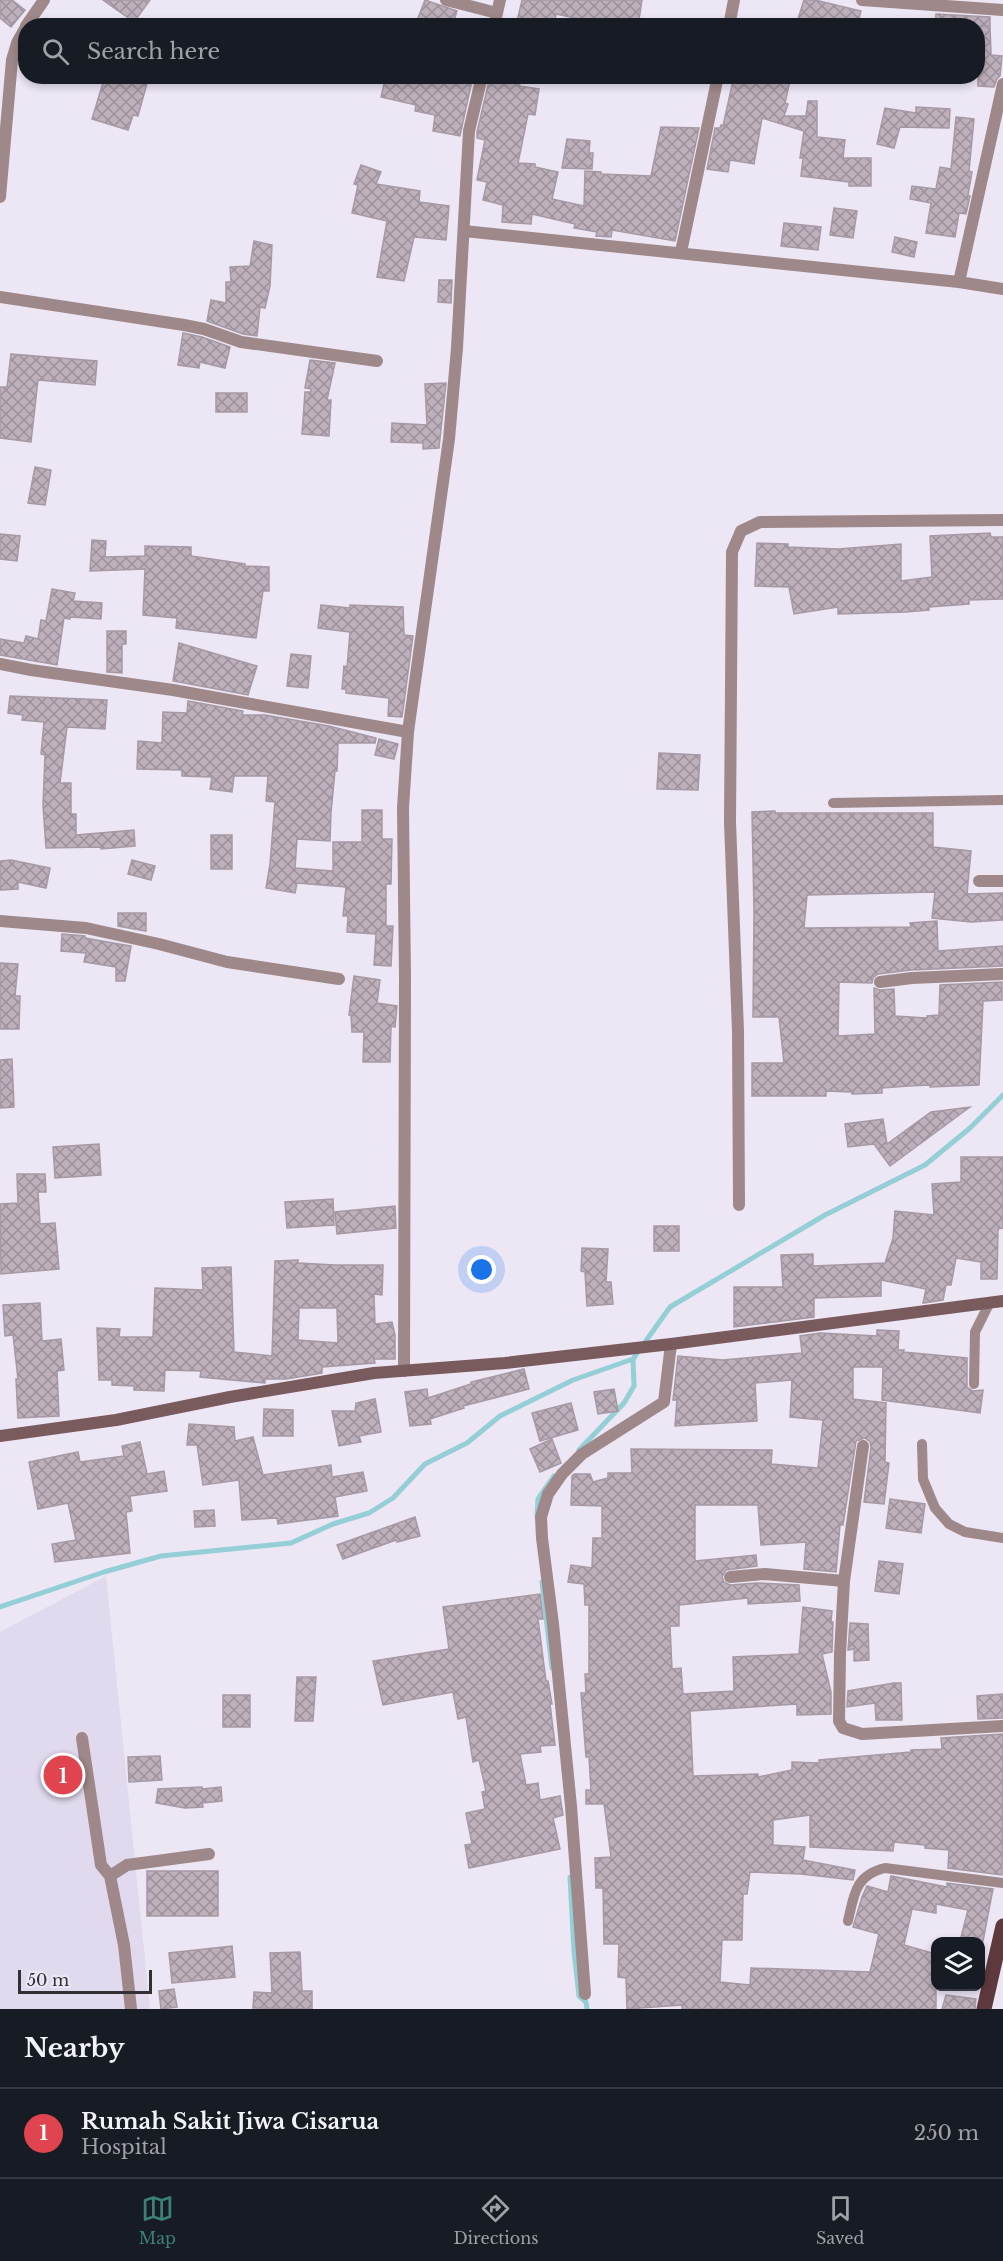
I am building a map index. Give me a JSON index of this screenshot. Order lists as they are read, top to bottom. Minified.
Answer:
{"scale_bar":"50 m","page":{"search":"Search here","pins":"1","scale":"50 m","heading":"Nearby","list":[{"mark":"1","name":"Rumah Sakit Jiwa Cisarua","note":"Hospital","value":"250 m"}],"nav":["Map","Directions","Saved"]}}
